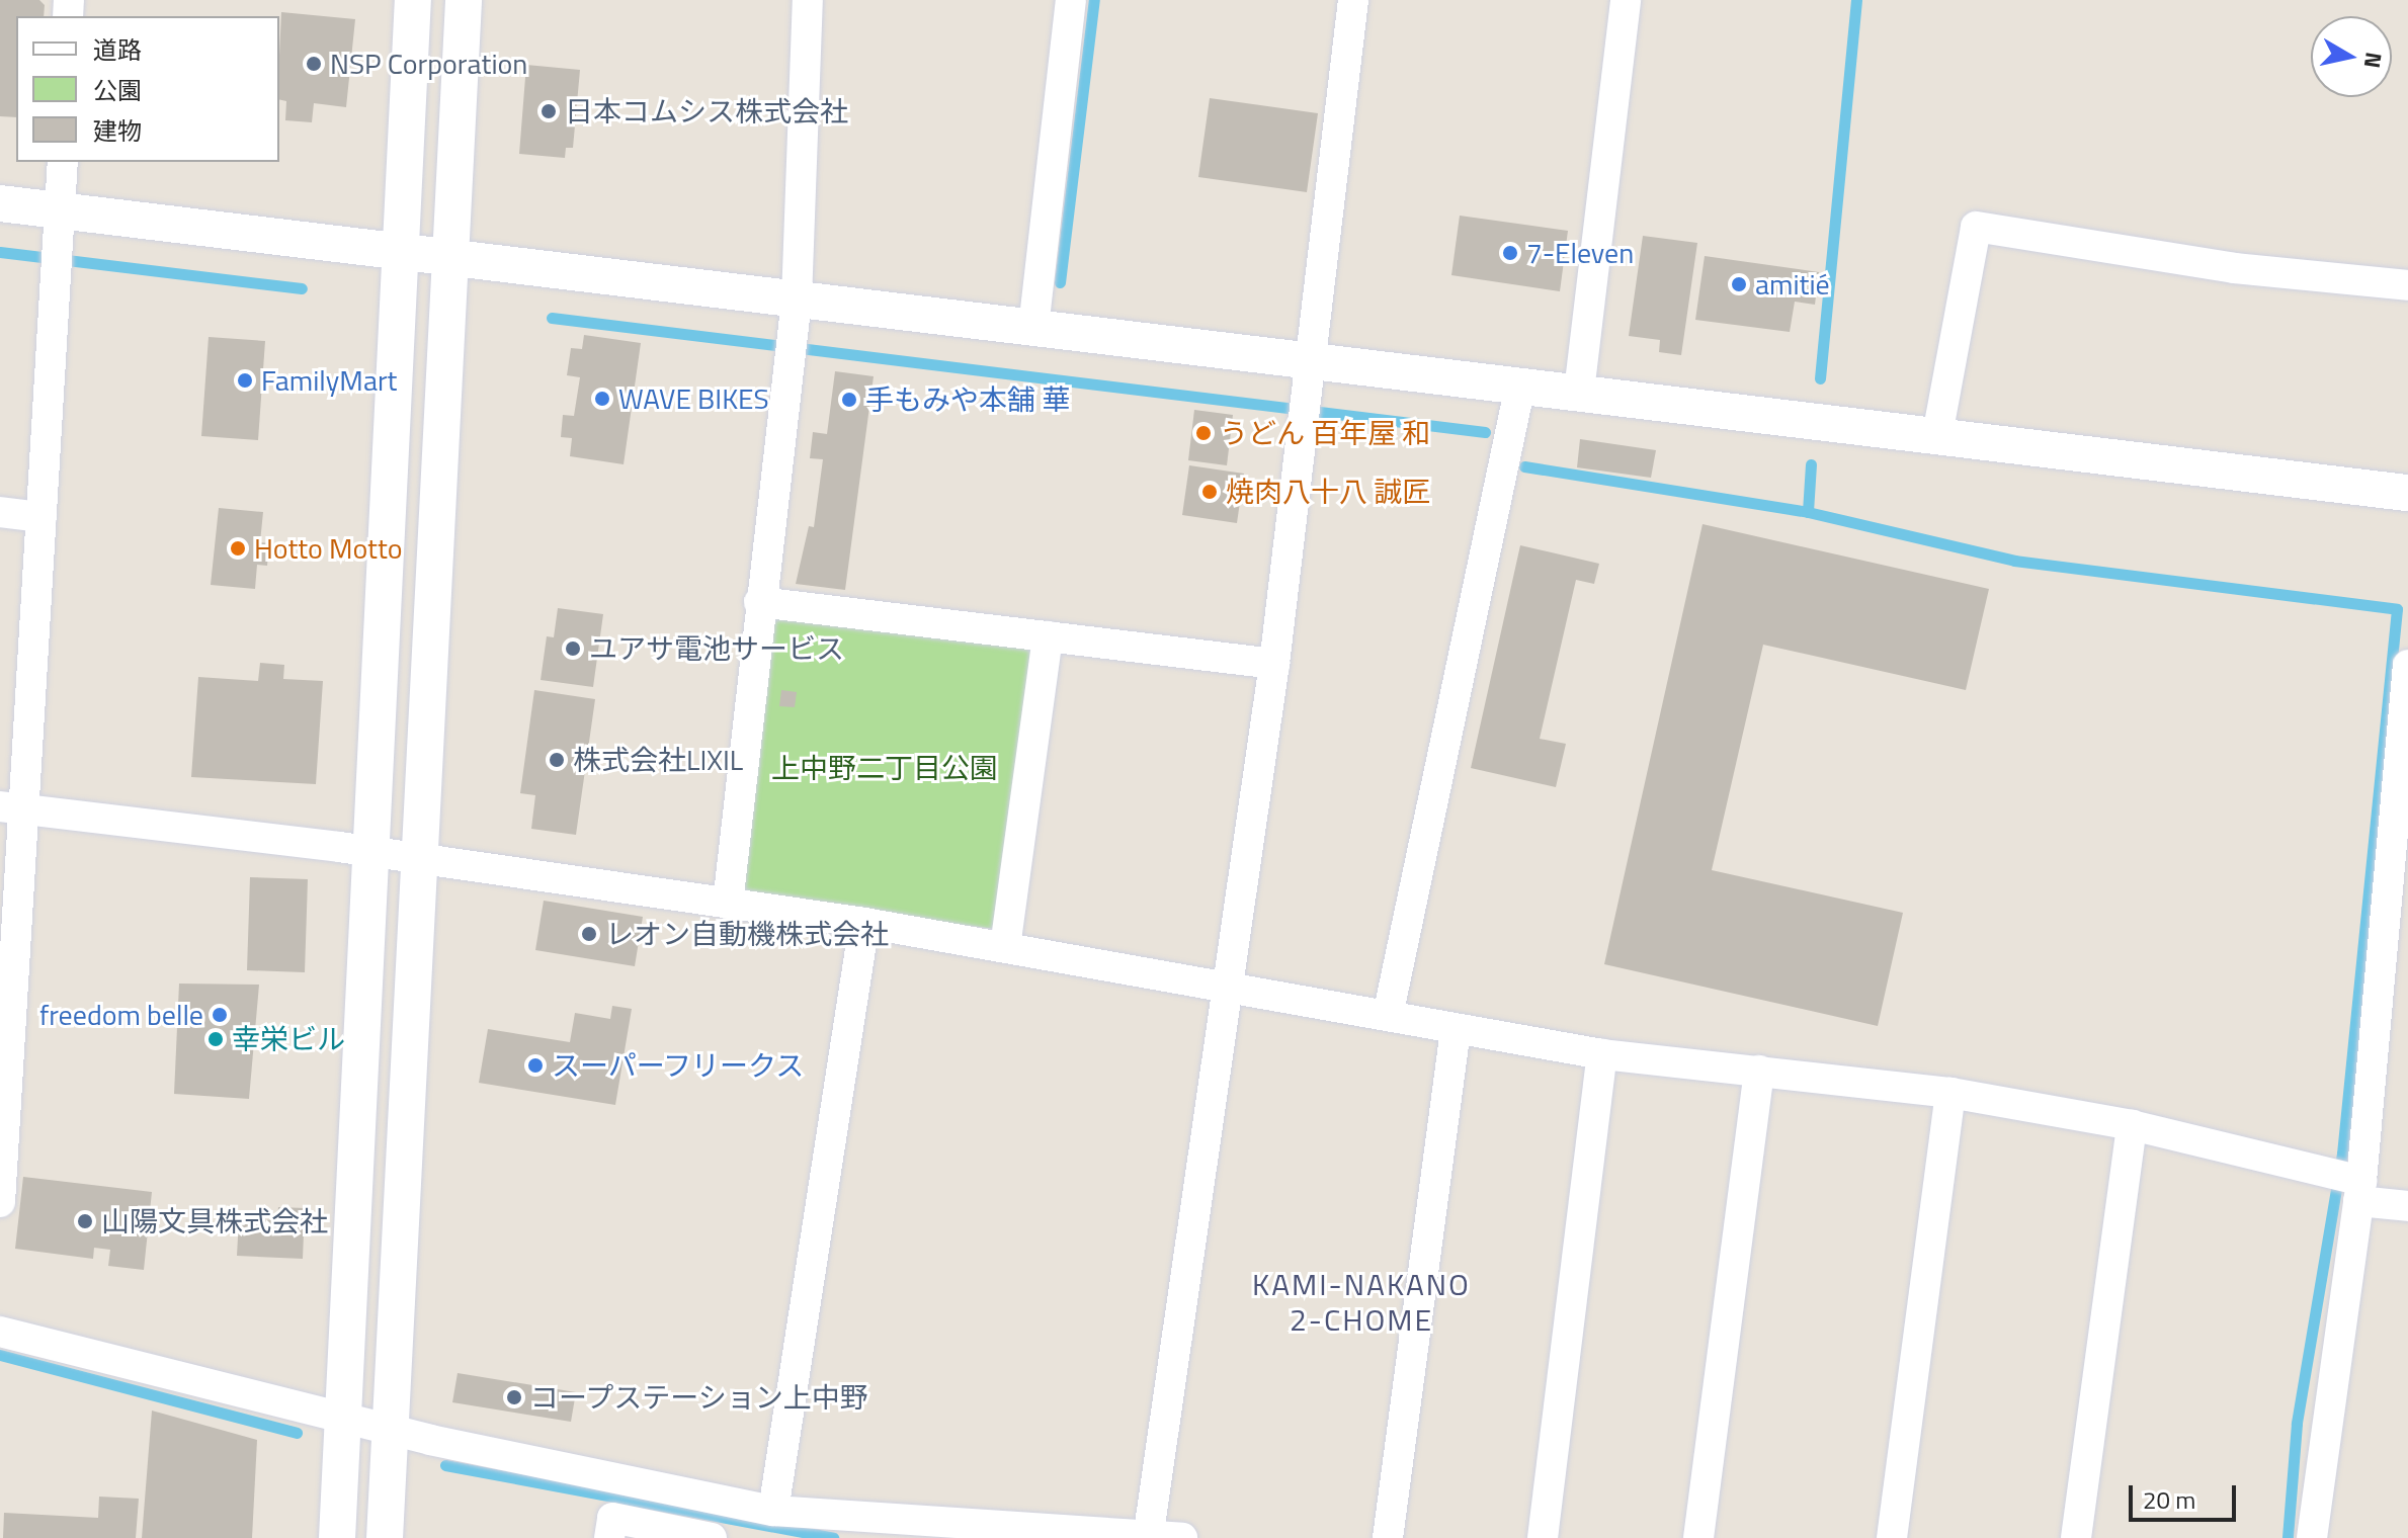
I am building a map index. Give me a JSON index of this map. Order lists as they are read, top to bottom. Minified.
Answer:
{"districts":["KAMI-NAKANO 2-CHOME"],"parks":["上中野二丁目公園"],"places":["NSP Corporation","日本コムシス株式会社","7-Eleven","amitié","FamilyMart","WAVE BIKES","手もみや本舗 華","うどん 百年屋 和","焼肉八十八 誠匠","Hotto Motto","ユアサ電池サービス","株式会社LIXIL","レオン自動機株式会社","freedom belle","幸栄ビル","スーパーフリークス","山陽文具株式会社","コープステーション上中野"],"legend":["道路","公園","建物"],"scale_bar":"20 m","north":"right"}
